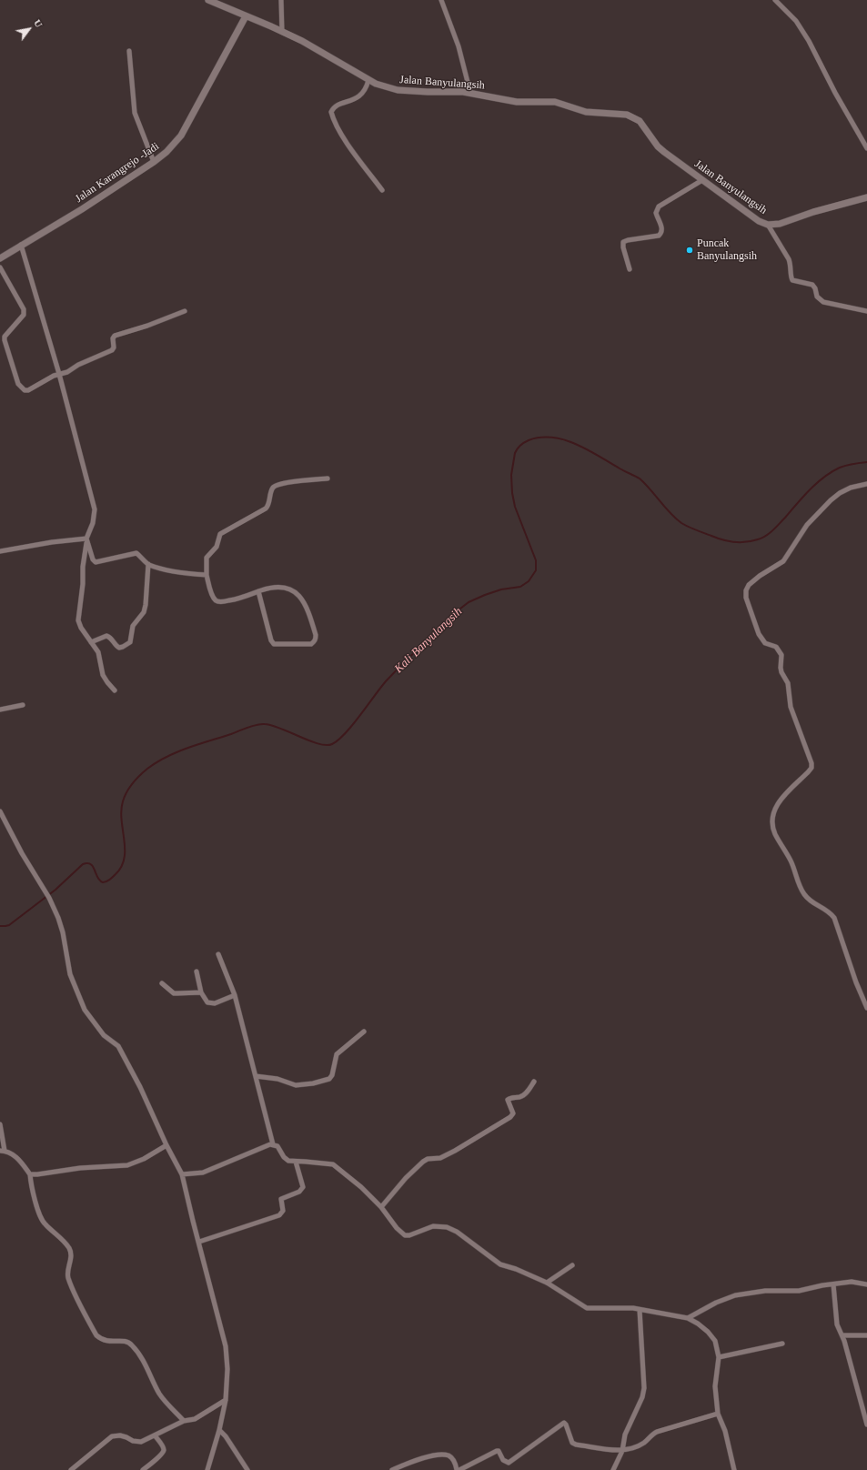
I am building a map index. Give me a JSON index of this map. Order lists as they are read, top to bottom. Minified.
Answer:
{"streets":{"street":["Jalan Banyulangsih","Jalan Karangrejo -Jadi"]},"crossings":[["Jalan Banyulangsih","Jalan Karangrejo -Jadi"]],"water":["Kali Banyulangsih"],"places":["Puncak Banyulangsih"],"north":"top right"}
